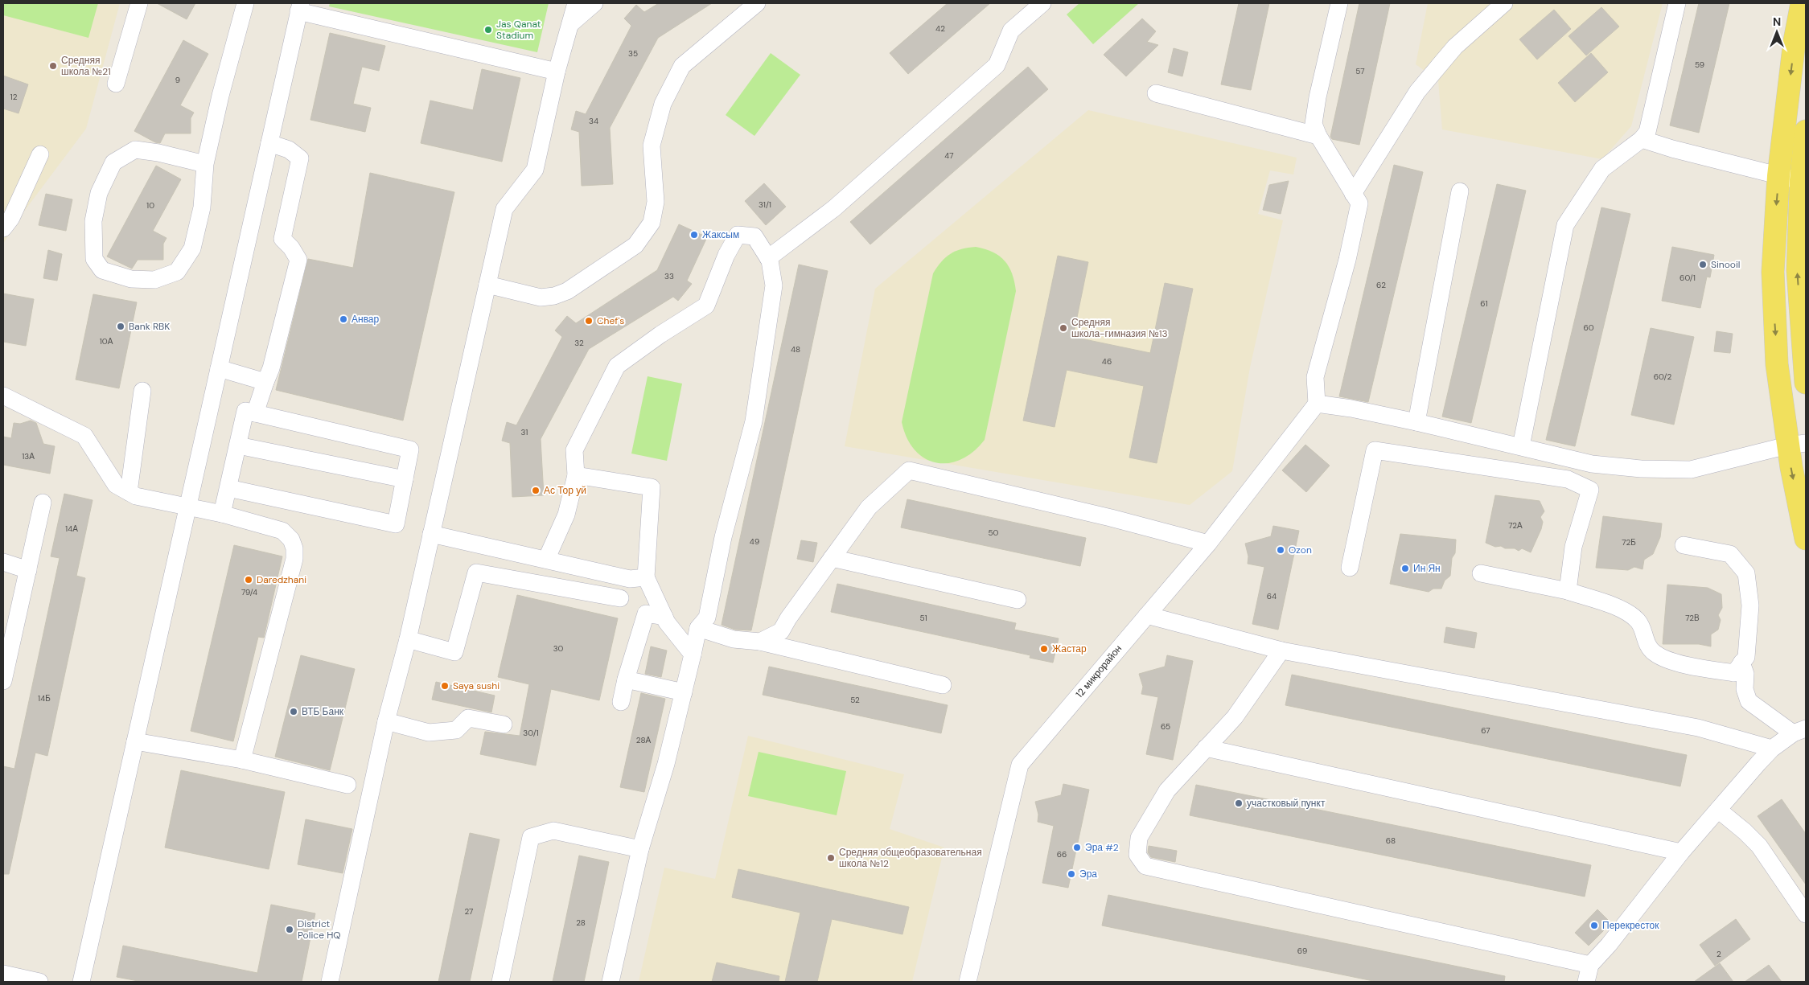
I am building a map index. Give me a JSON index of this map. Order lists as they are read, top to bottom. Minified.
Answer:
{"streets":{"street":["12 микрорайон"]},"places":["Jas Qanat Stadium","Средняя школа №21","Жаксым","Sinooil","Анвар","Chef's","Bank RBK","Средняя школа-гимназия №13","Ас Тор уй","Ozon","Ин Ян","Daredzhani","Жастар","Saya sushi","ВТБ Банк","участковый пункт","Эра #2","Средняя общеобразовательная школа №12","Эра","Перекресток","District Police HQ"],"house_numbers":["42","35","59","57","9","12","34","47","31/1","10","33","60/1","62","61","60","10А","32","48","46","60/2","31","13А","72А","14А","50","49","72Б","79/4","64","51","72В","30","14Б","52","65","67","30/1","28А","68","66","27","28","69","2"],"north":"top"}
